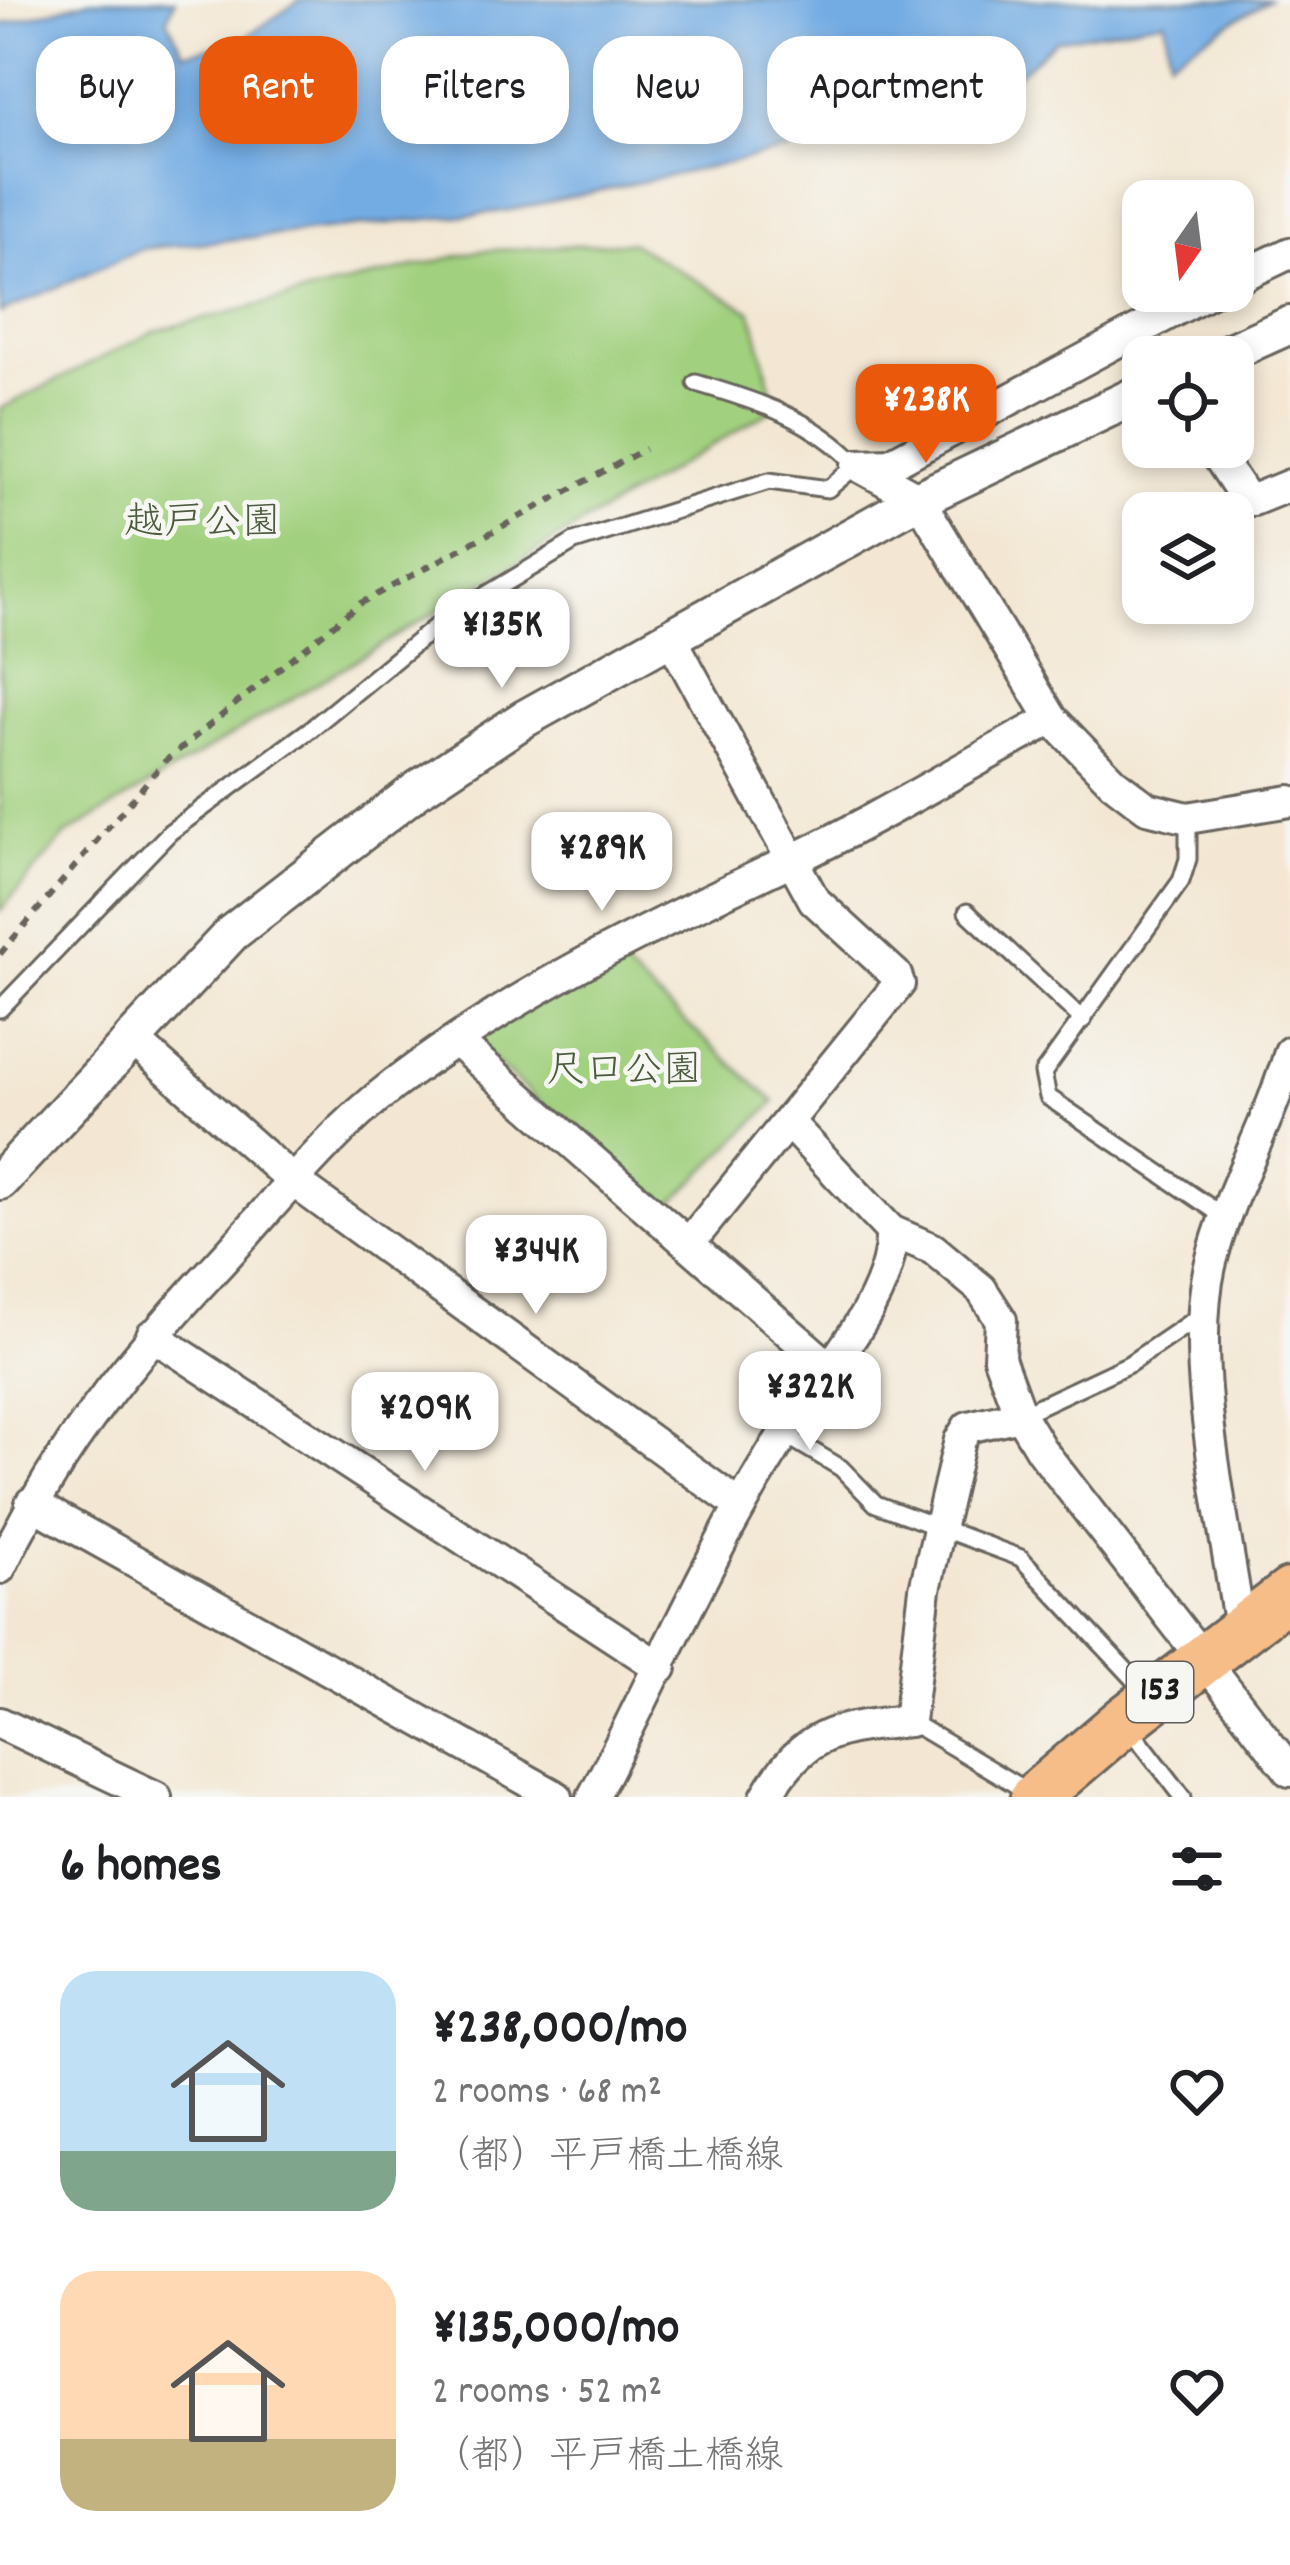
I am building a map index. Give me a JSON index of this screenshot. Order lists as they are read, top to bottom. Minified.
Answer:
{"streets":{"highway":["153"]},"parks":["越戸公園","尺口公園"],"north":"bottom","page":{"chip":["Buy","Rent","Filters","New","Apartment"],"price":["¥238K","¥135K","¥289K","¥344K","¥322K","¥209K"],"heading":"6 homes","list":[{"name":"¥238,000/mo","note":"2 rooms · 68 m² · （都）平戸橋土橋線"},{"name":"¥135,000/mo","note":"2 rooms · 52 m² · （都）平戸橋土橋線"}]}}
